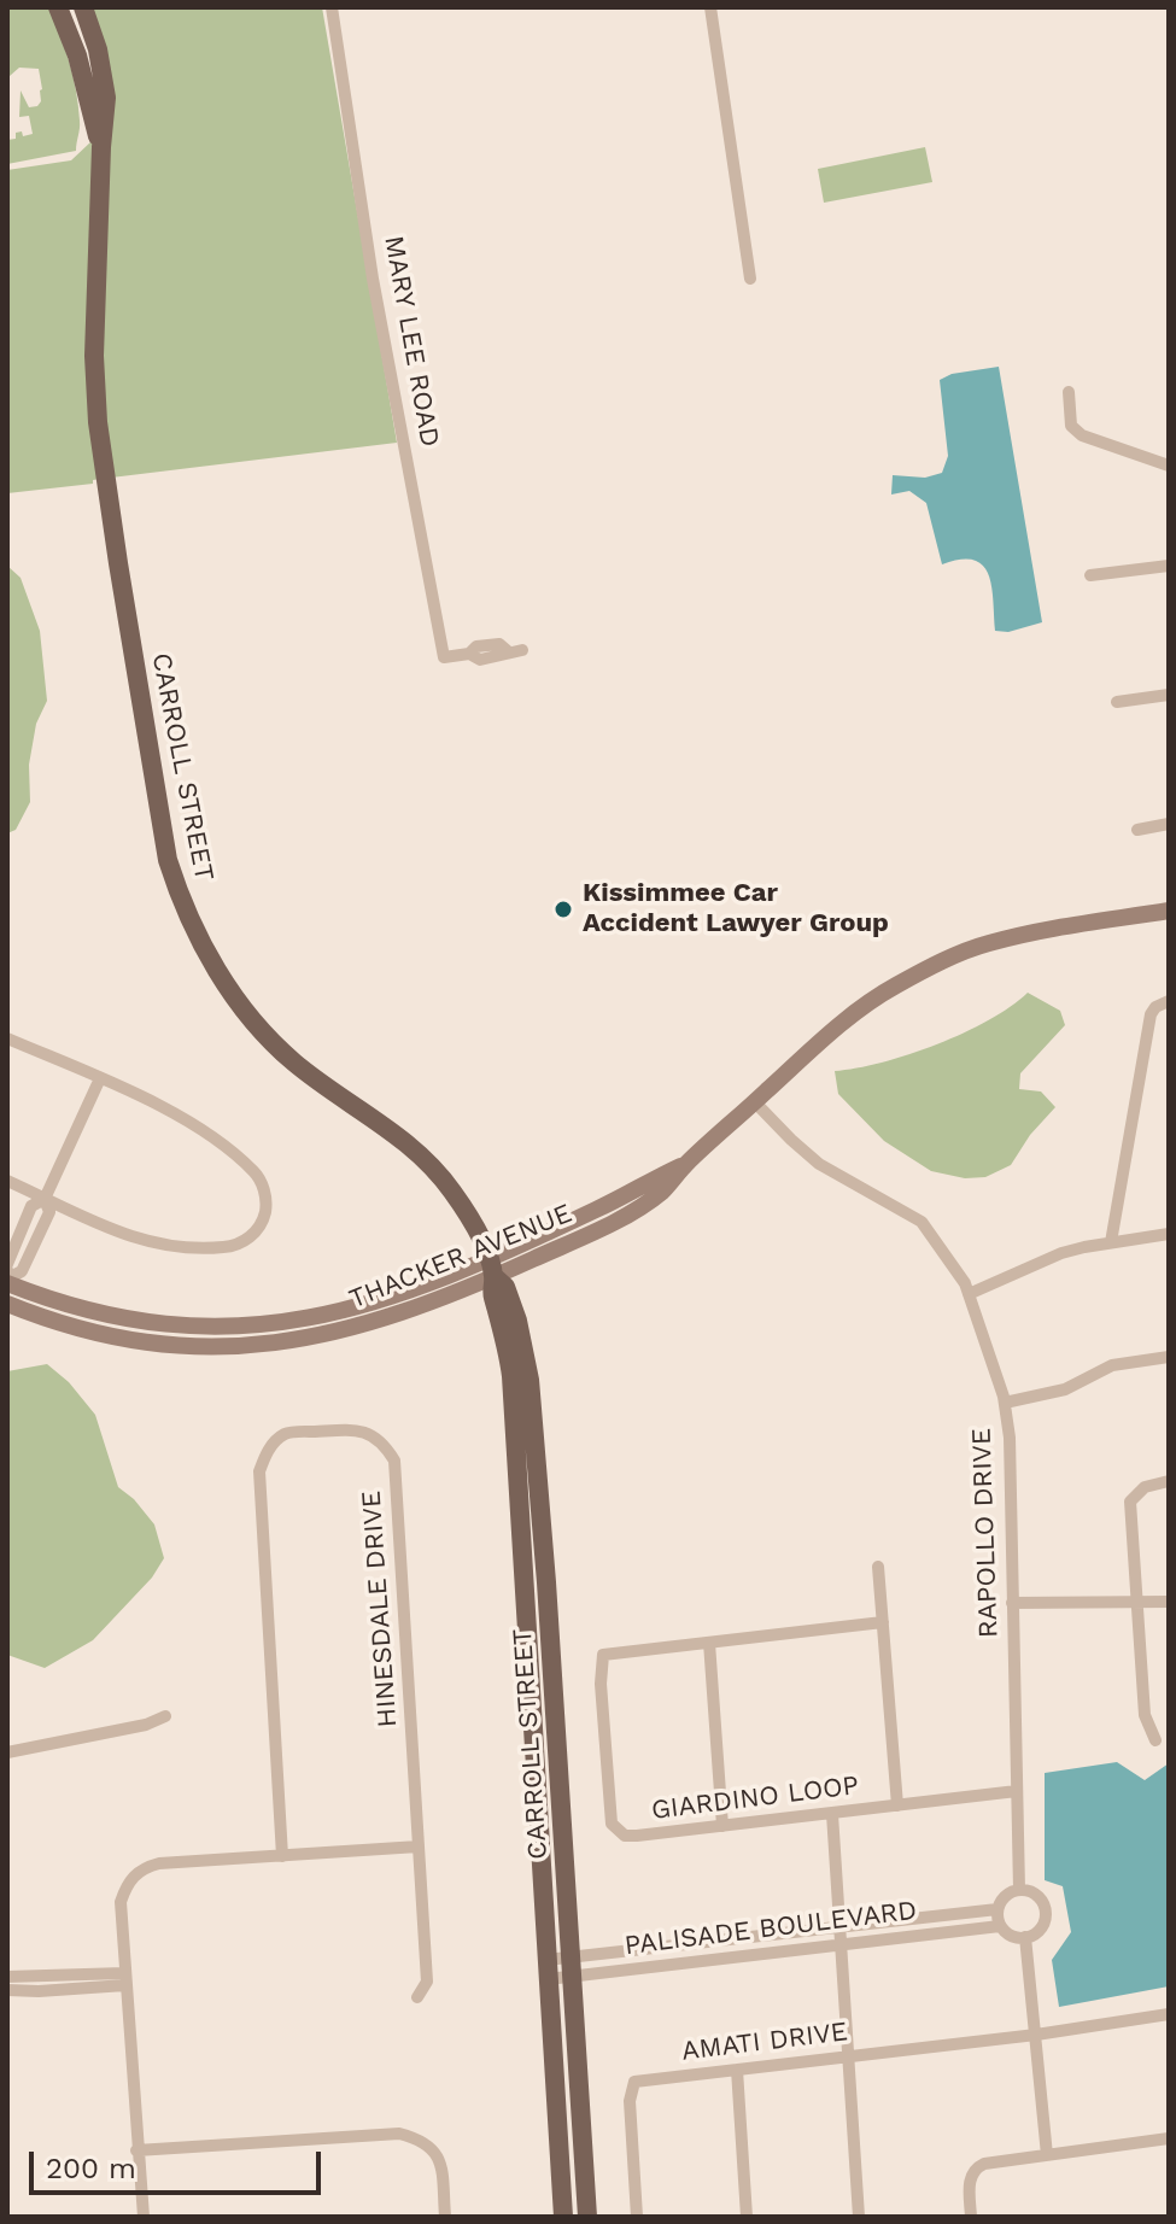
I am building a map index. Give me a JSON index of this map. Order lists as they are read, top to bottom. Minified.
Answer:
{"streets":{"main road":["CARROLL STREET"],"street":["MARY LEE ROAD","THACKER AVENUE","RAPOLLO DRIVE","HINESDALE DRIVE","GIARDINO LOOP","PALISADE BOULEVARD","AMATI DRIVE"]},"crossings":[["CARROLL STREET","THACKER AVENUE"],["CARROLL STREET","PALISADE BOULEVARD"],["THACKER AVENUE","RAPOLLO DRIVE"],["RAPOLLO DRIVE","GIARDINO LOOP"],["RAPOLLO DRIVE","PALISADE BOULEVARD"]],"places":["Kissimmee Car Accident Lawyer Group"],"scale_bar":"200 m"}
